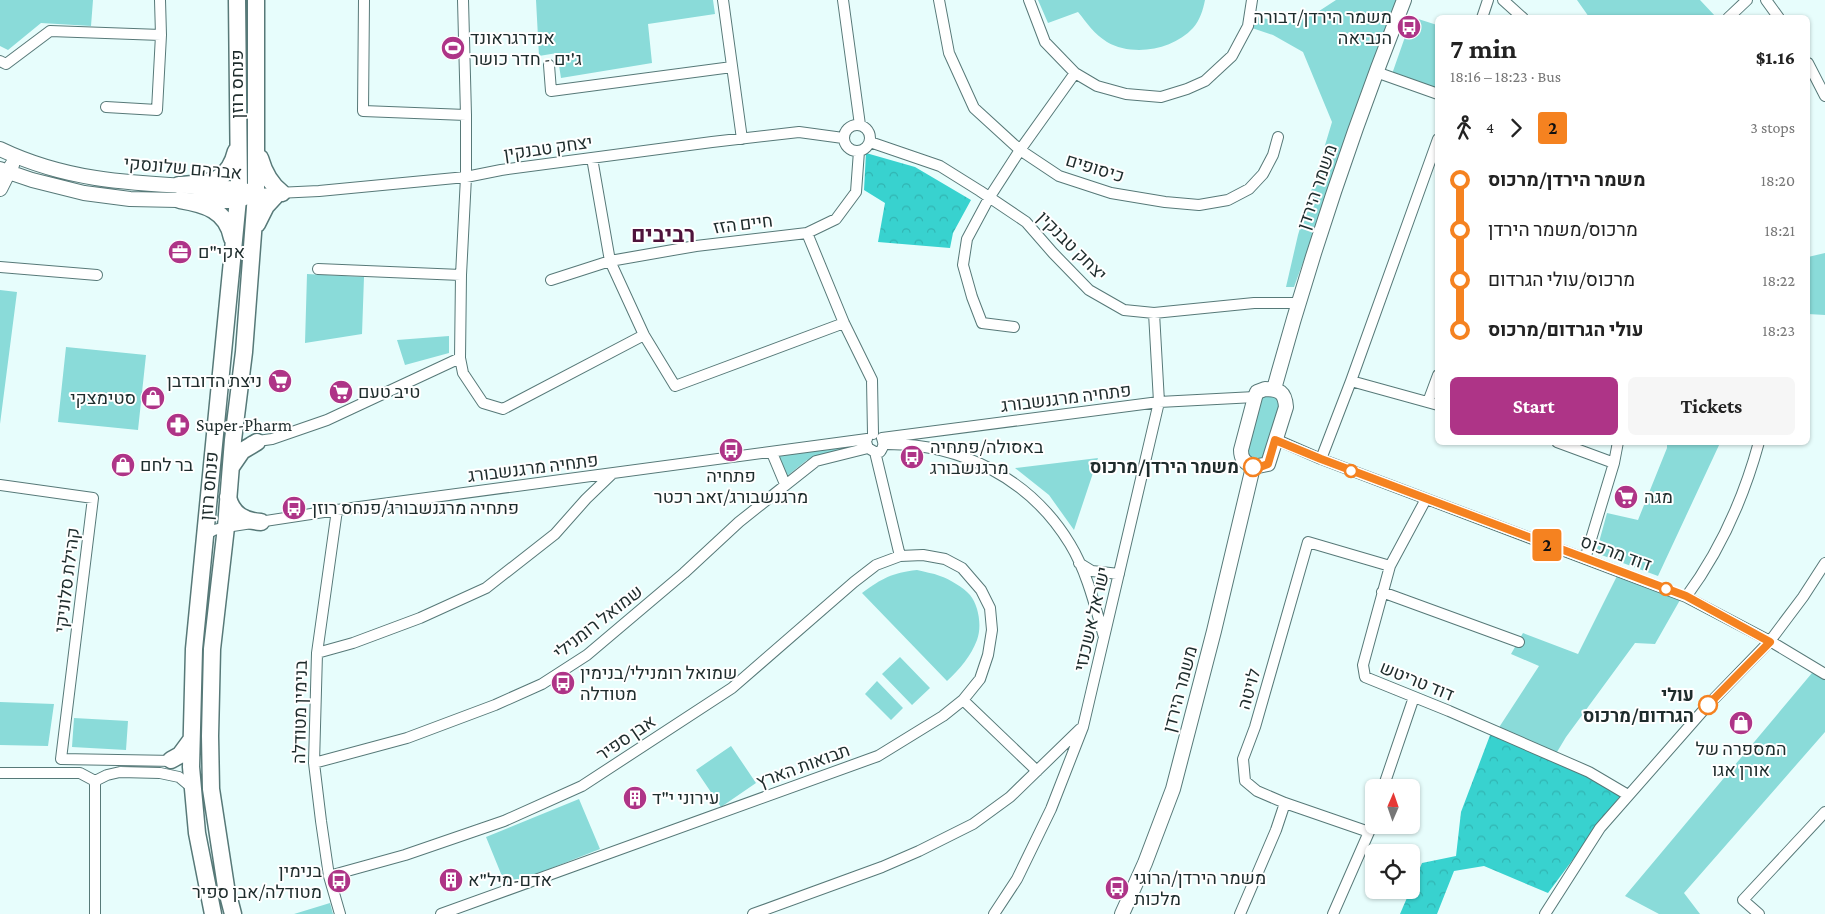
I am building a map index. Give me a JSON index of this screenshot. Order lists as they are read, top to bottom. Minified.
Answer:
{"streets":{"main road":["פנחס רוזן"],"street":["יצחק טבנקין","אברהם שלונסקי","כיסופים","משמר הירדן","חיים הזז","פתחיה מרגנשבורג","דוד מרכוס","קהילת סלוניקי","ישראל אשכנזי","שמואל רומנילי","דוד טריטש","לויטה","בנימין מטודלה","אבן ספיר","תבואות הארץ"]},"crossings":[["פנחס רוזן","יצחק טבנקין"],["פנחס רוזן","אברהם שלונסקי"],["פנחס רוזן","פתחיה מרגנשבורג"],["יצחק טבנקין","אברהם שלונסקי"],["יצחק טבנקין","משמר הירדן"],["יצחק טבנקין","חיים הזז"],["יצחק טבנקין","ישראל אשכנזי"],["פתחיה מרגנשבורג","ישראל אשכנזי"],["פתחיה מרגנשבורג","שמואל רומנילי"],["פתחיה מרגנשבורג","בנימין מטודלה"],["דוד מרכוס","דוד טריטש"],["שמואל רומנילי","בנימין מטודלה"],["דוד טריטש","לויטה"],["בנימין מטודלה","אבן ספיר"],["אבן ספיר","תבואות הארץ"]],"districts":["רביבים"],"places":{"bus stop":["משמר הירדן/דבורה הנביאה","פתחיה מרגנשבורג/זאב רכטר","באסולה/פתחיה מרגנשבורג","פתחיה מרגנשבורג/פנחס רוזן","שמואל רומנילי/בנימין מטודלה","בנימין מטודלה/אבן ספיר","משמר הירדן/הרוגי מלכות"],"sports":["אנדרגראונד ג'ים - חדר כושר"],"office":["אקי\"ם"],"supermarket":["ניצת הדובדבן","טיב טעם","מגה"],"shop":["סטימצקי","בר לחם","המספרה של אורן אגו"],"pharmacy":["Super-Pharm"],"other":["משמר הירדן/מרכוס","עולי הגרדום/מרכוס"],"building":["עירוני י\"ד","אדם-מיל\"א"]},"lines":["bus line 2"],"north":"top","page":{"on_map":"2","heading":["7 min","18:16 – 18:23 · Bus","$1.16"],"legs":["4","2","3 stops"],"list":[{"name":"משמר הירדן/מרכוס","value":"18:20"},{"name":"מרכוס/משמר הירדן","value":"18:21"},{"name":"מרכוס/עולי הגרדום","value":"18:22"},{"name":"עולי הגרדום/מרכוס","value":"18:23"}],"buttons":["Start","Tickets"]}}
